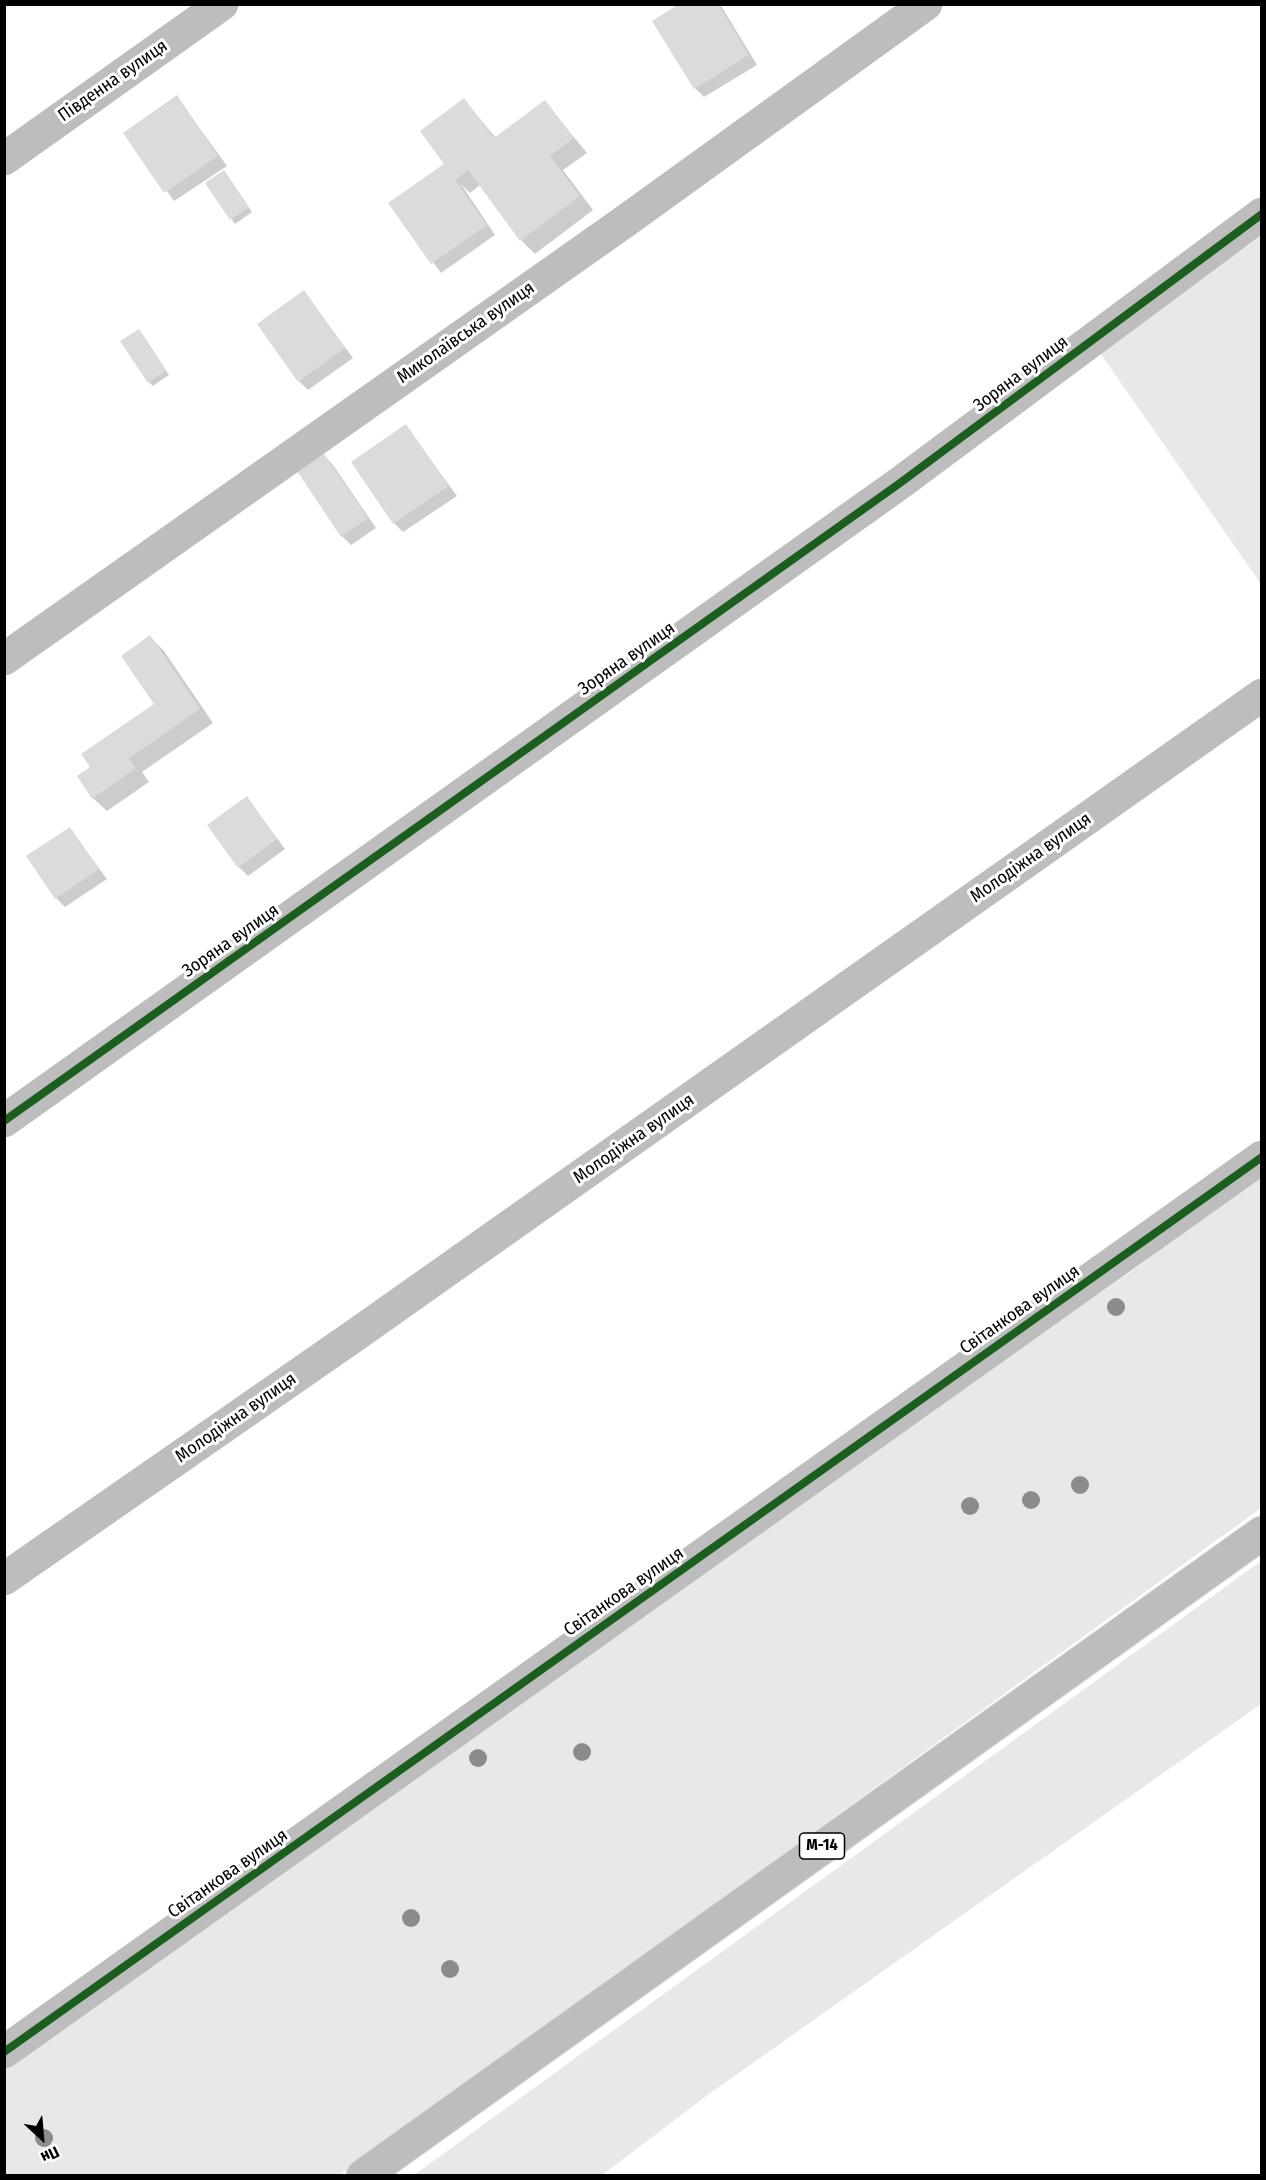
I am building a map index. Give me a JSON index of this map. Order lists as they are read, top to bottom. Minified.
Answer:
{"streets":{"main road":["Південна вулиця","Миколаївська вулиця","Зоряна вулиця","Молодіжна вулиця","Світанкова вулиця","М-14"]},"north":"bottom right"}
